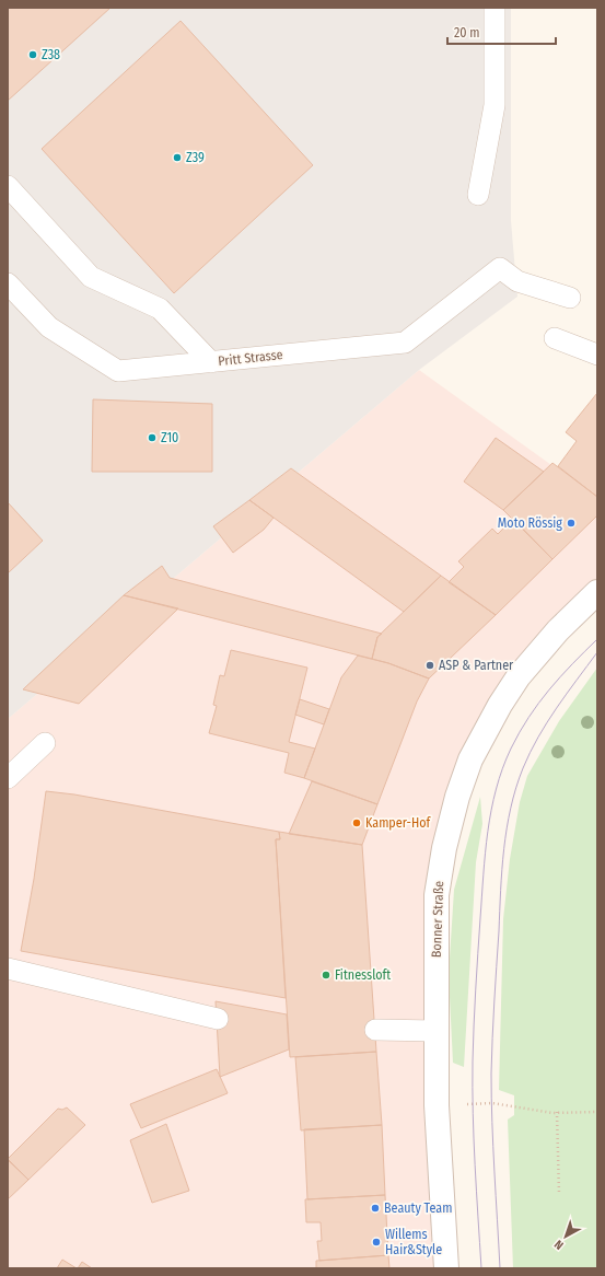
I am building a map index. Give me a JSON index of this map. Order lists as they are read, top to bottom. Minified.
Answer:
{"streets":{"street":["Bonner Straße"],"lane":["Pritt Strasse"]},"places":["Z38","Z39","Z10","Moto Rössig","ASP & Partner","Kamper-Hof","Fitnessloft","Beauty Team","Willems Hair&Style"],"scale_bar":"20 m","north":"bottom left"}
